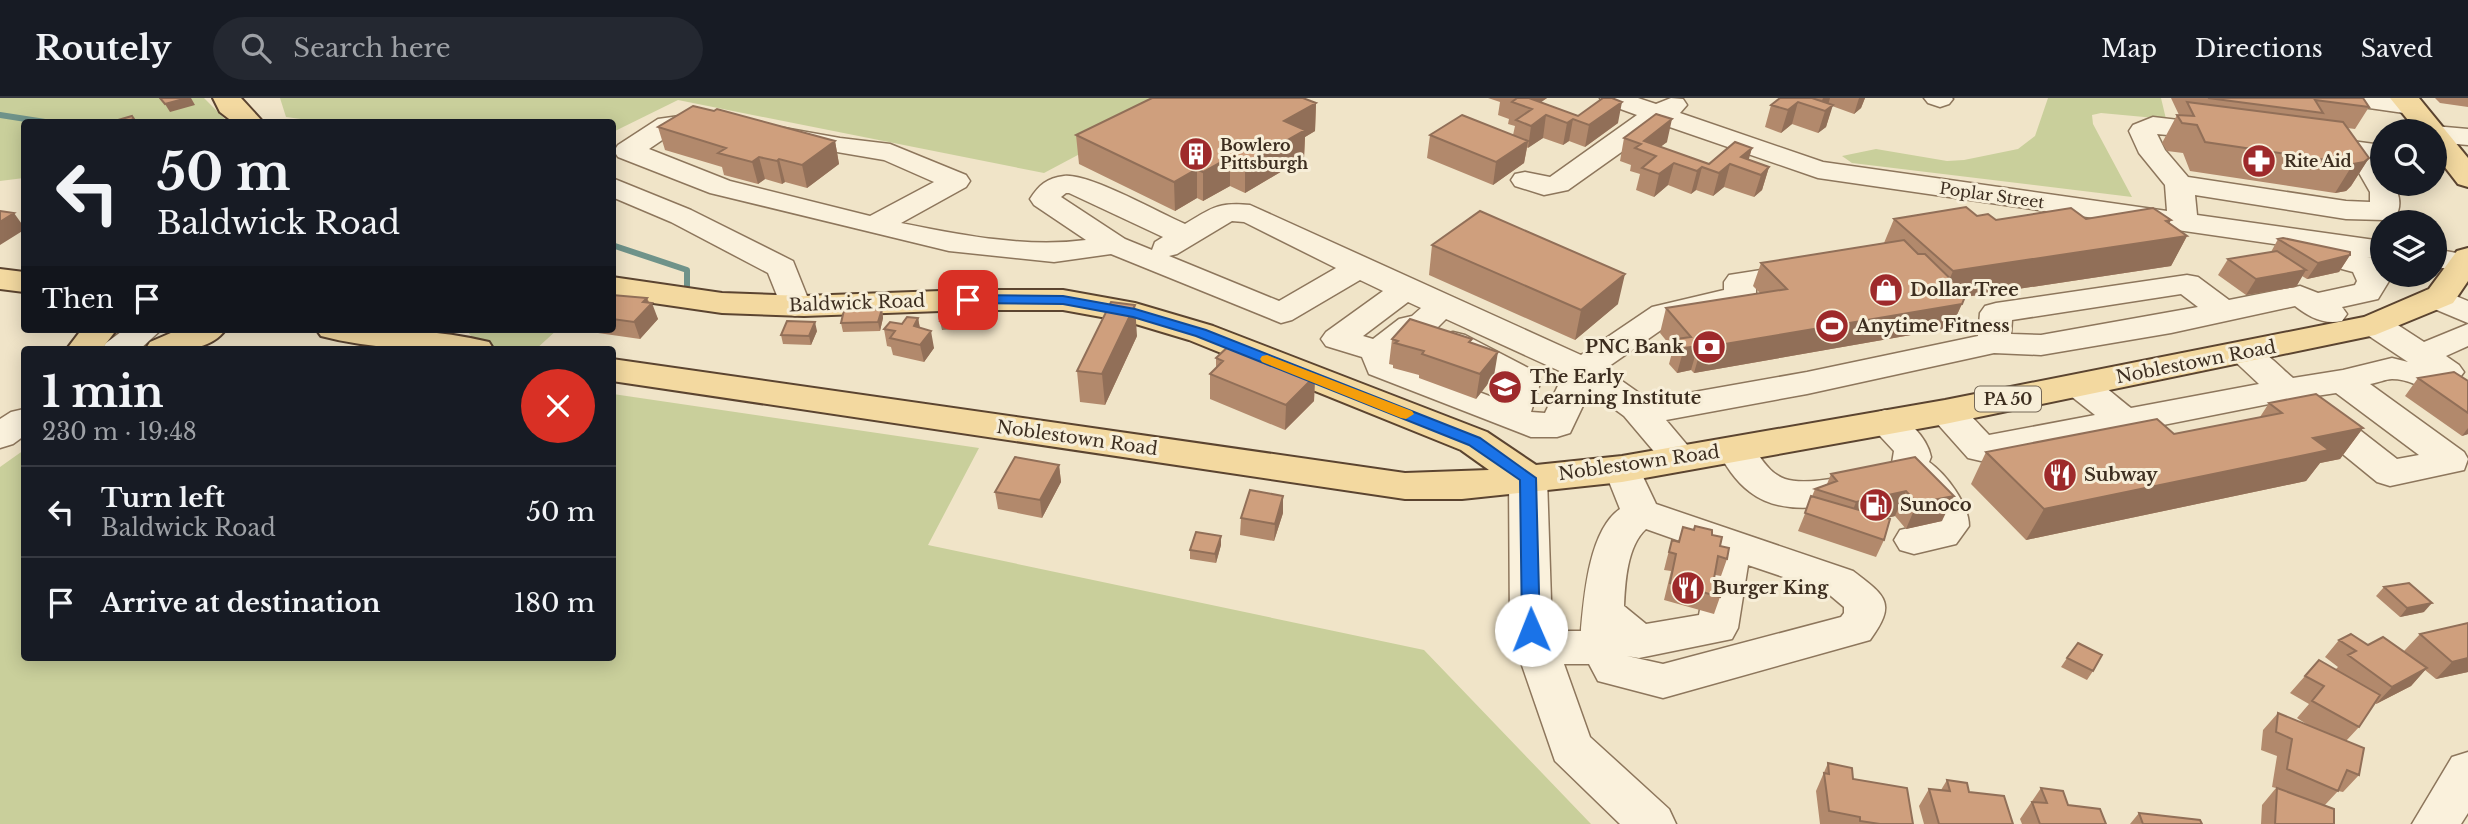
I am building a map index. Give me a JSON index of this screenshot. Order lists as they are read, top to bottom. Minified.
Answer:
{"streets":{"main road":["Baldwick Road","Noblestown Road","PA 50"],"street":["Poplar Street"]},"crossings":[["Baldwick Road","Noblestown Road"]],"places":{"building":["Bowlero Pittsburgh"],"pharmacy":["Rite Aid"],"shop":["Dollar Tree"],"sports":["Anytime Fitness"],"bank":["PNC Bank"],"school or university":["The Early Learning Institute"],"restaurant":["Subway","Burger King"],"fuel station":["Sunoco"]},"page":{"header":"Routely","search":"Search here","nav":["Map","Directions","Saved"],"turn":["50 m","Baldwick Road"],"then":"Then","heading":["1 min","230 m · 19:48"],"list":[{"name":"Turn left","note":"Baldwick Road","value":"50 m"},{"name":"Arrive at destination","value":"180 m"}]}}
